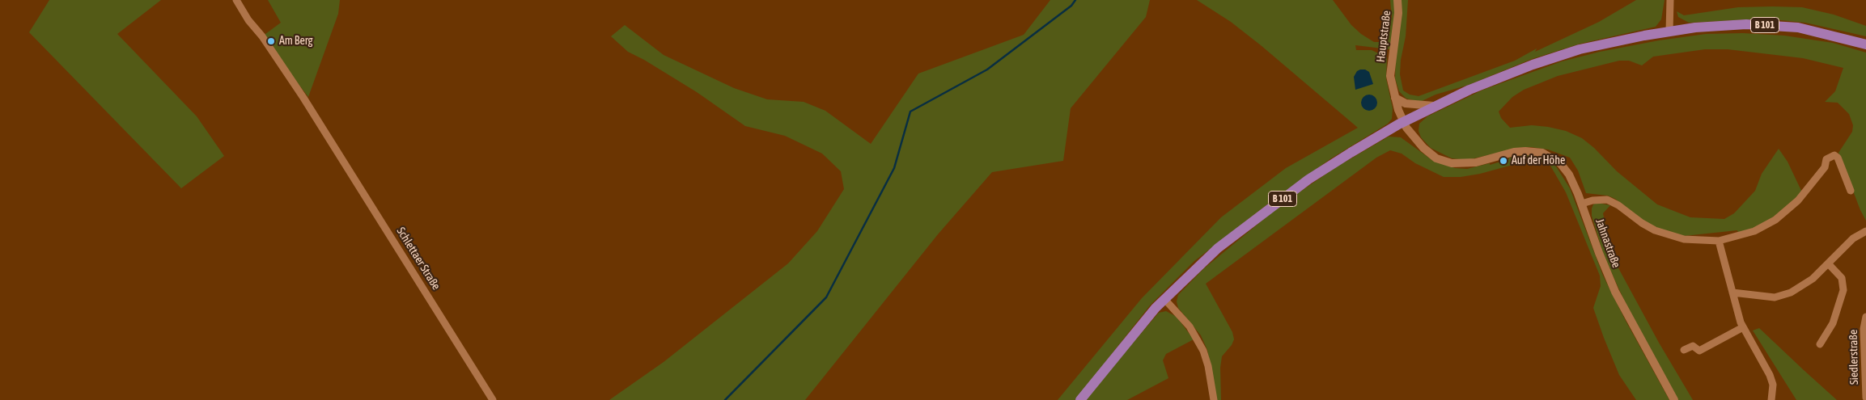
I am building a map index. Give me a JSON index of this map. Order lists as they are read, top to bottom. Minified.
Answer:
{"streets":{"main road":["B 101"],"street":["Hauptstraße","Jahnastraße","Schlettaer Straße","Siedlerstraße"]},"crossings":[["B 101","Hauptstraße"],["B 101","Jahnastraße"],["Hauptstraße","Jahnastraße"]],"places":["Am Berg","Auf der Höhe"]}
